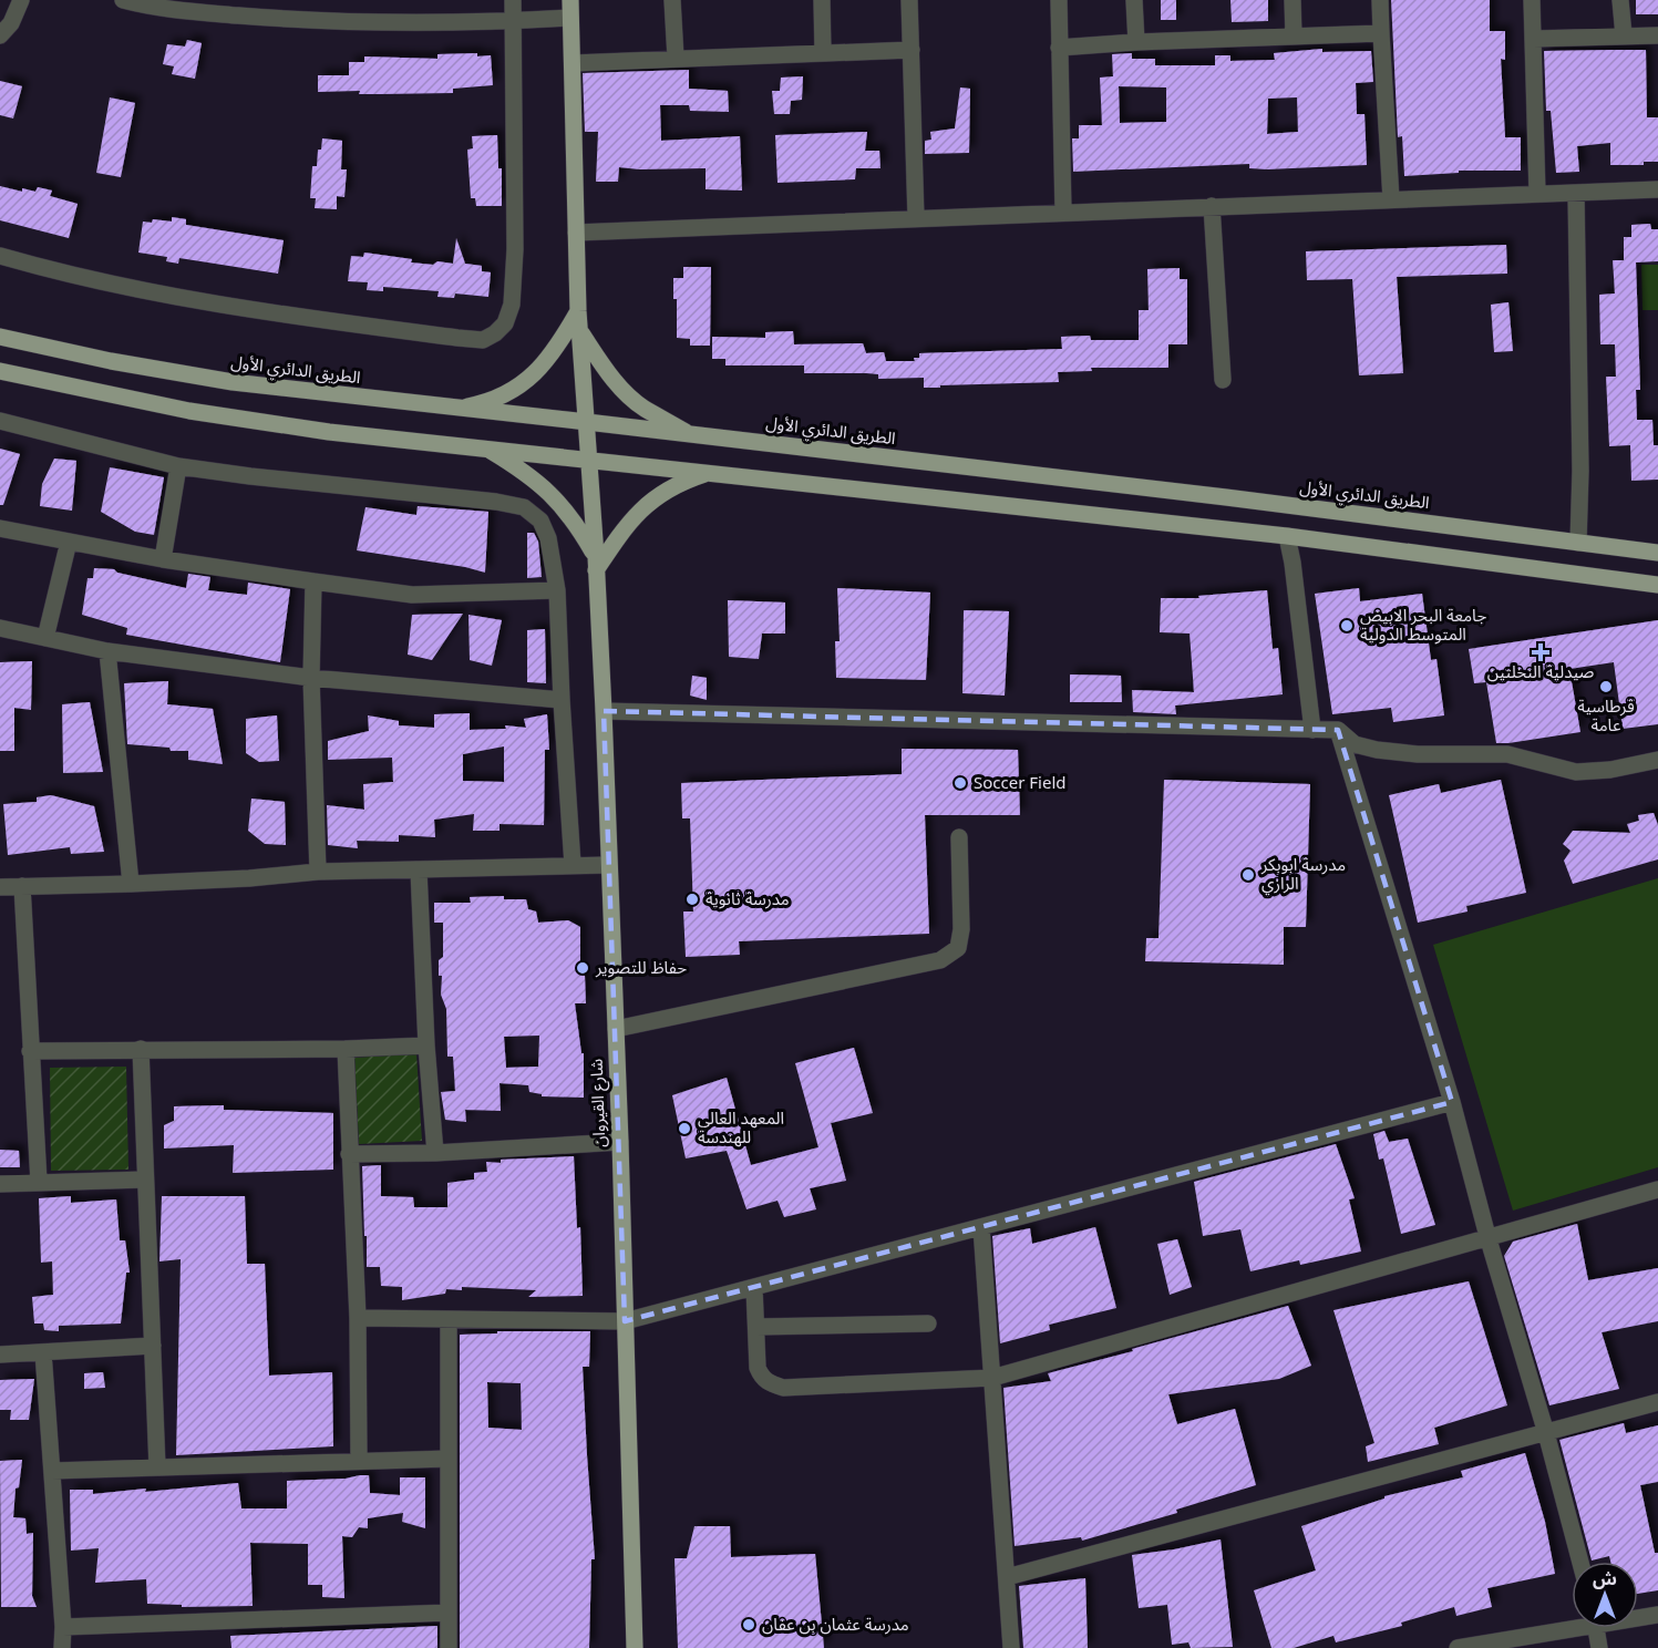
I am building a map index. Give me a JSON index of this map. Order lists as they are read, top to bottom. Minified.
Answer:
{"streets":{"main road":["الطريق الدائري الأول","شارع القيروان"]},"crossings":[["الطريق الدائري الأول","شارع القيروان"]],"places":{"other":["جامعة البحر الابيض المتوسط الدولية","قرطاسية عامة","Soccer Field","مدرسة ابوبكر الرازي","مدرسة ثانوية","حفاظ للتصوير","المعهد العالي للهندسة","مدرسة عثمان بن عفان"],"health":["صيدلية النخلتين"]},"north":"top"}
